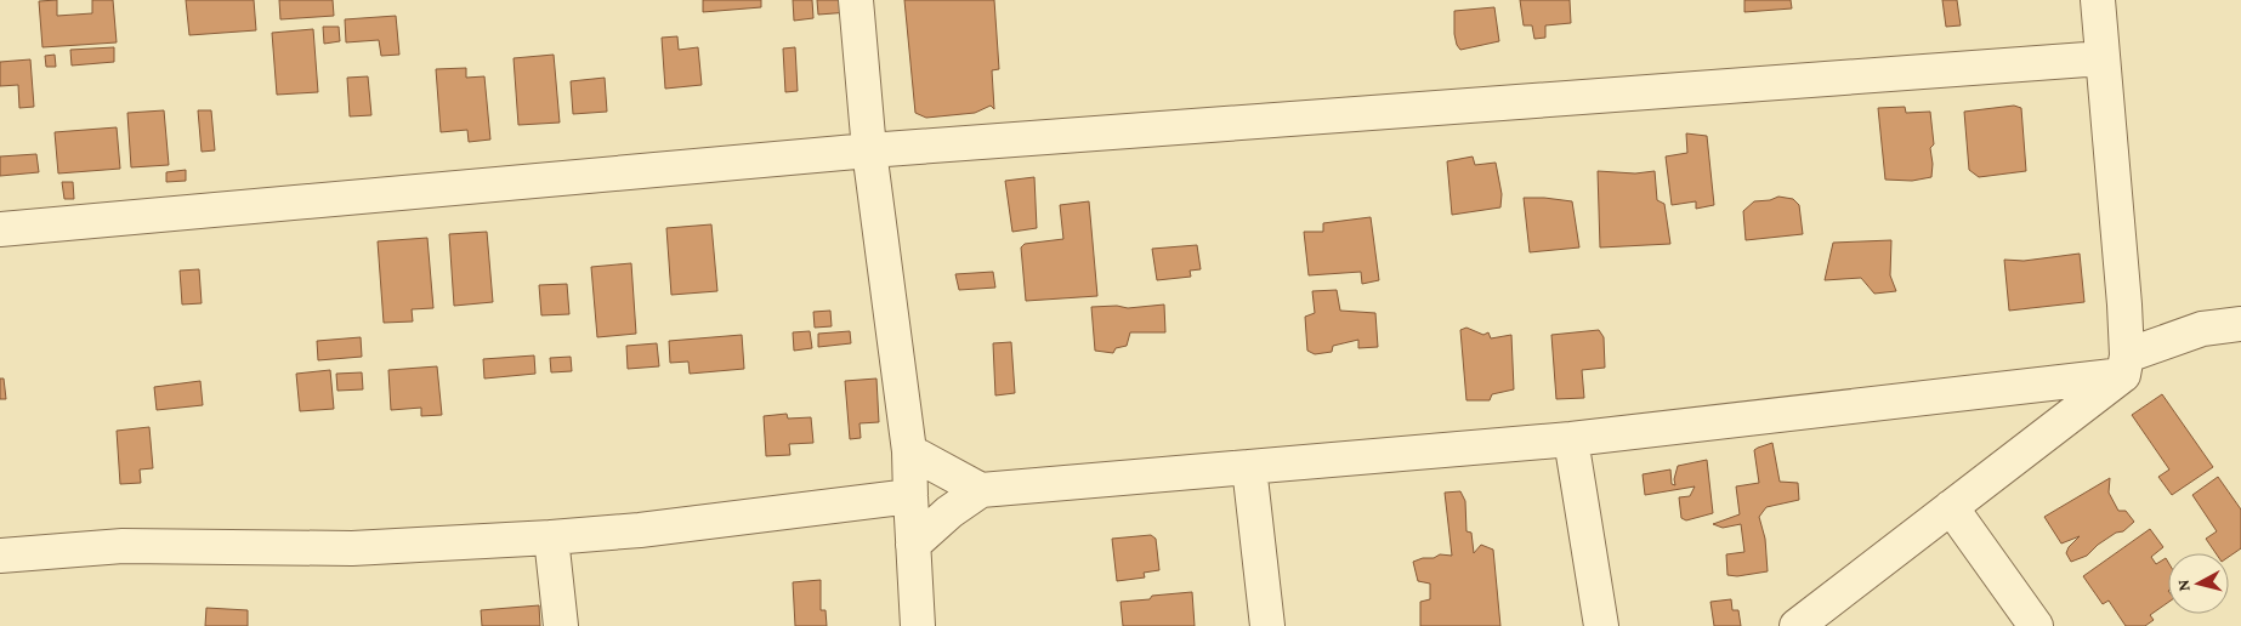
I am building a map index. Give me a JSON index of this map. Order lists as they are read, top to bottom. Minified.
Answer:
{"north":"left"}
